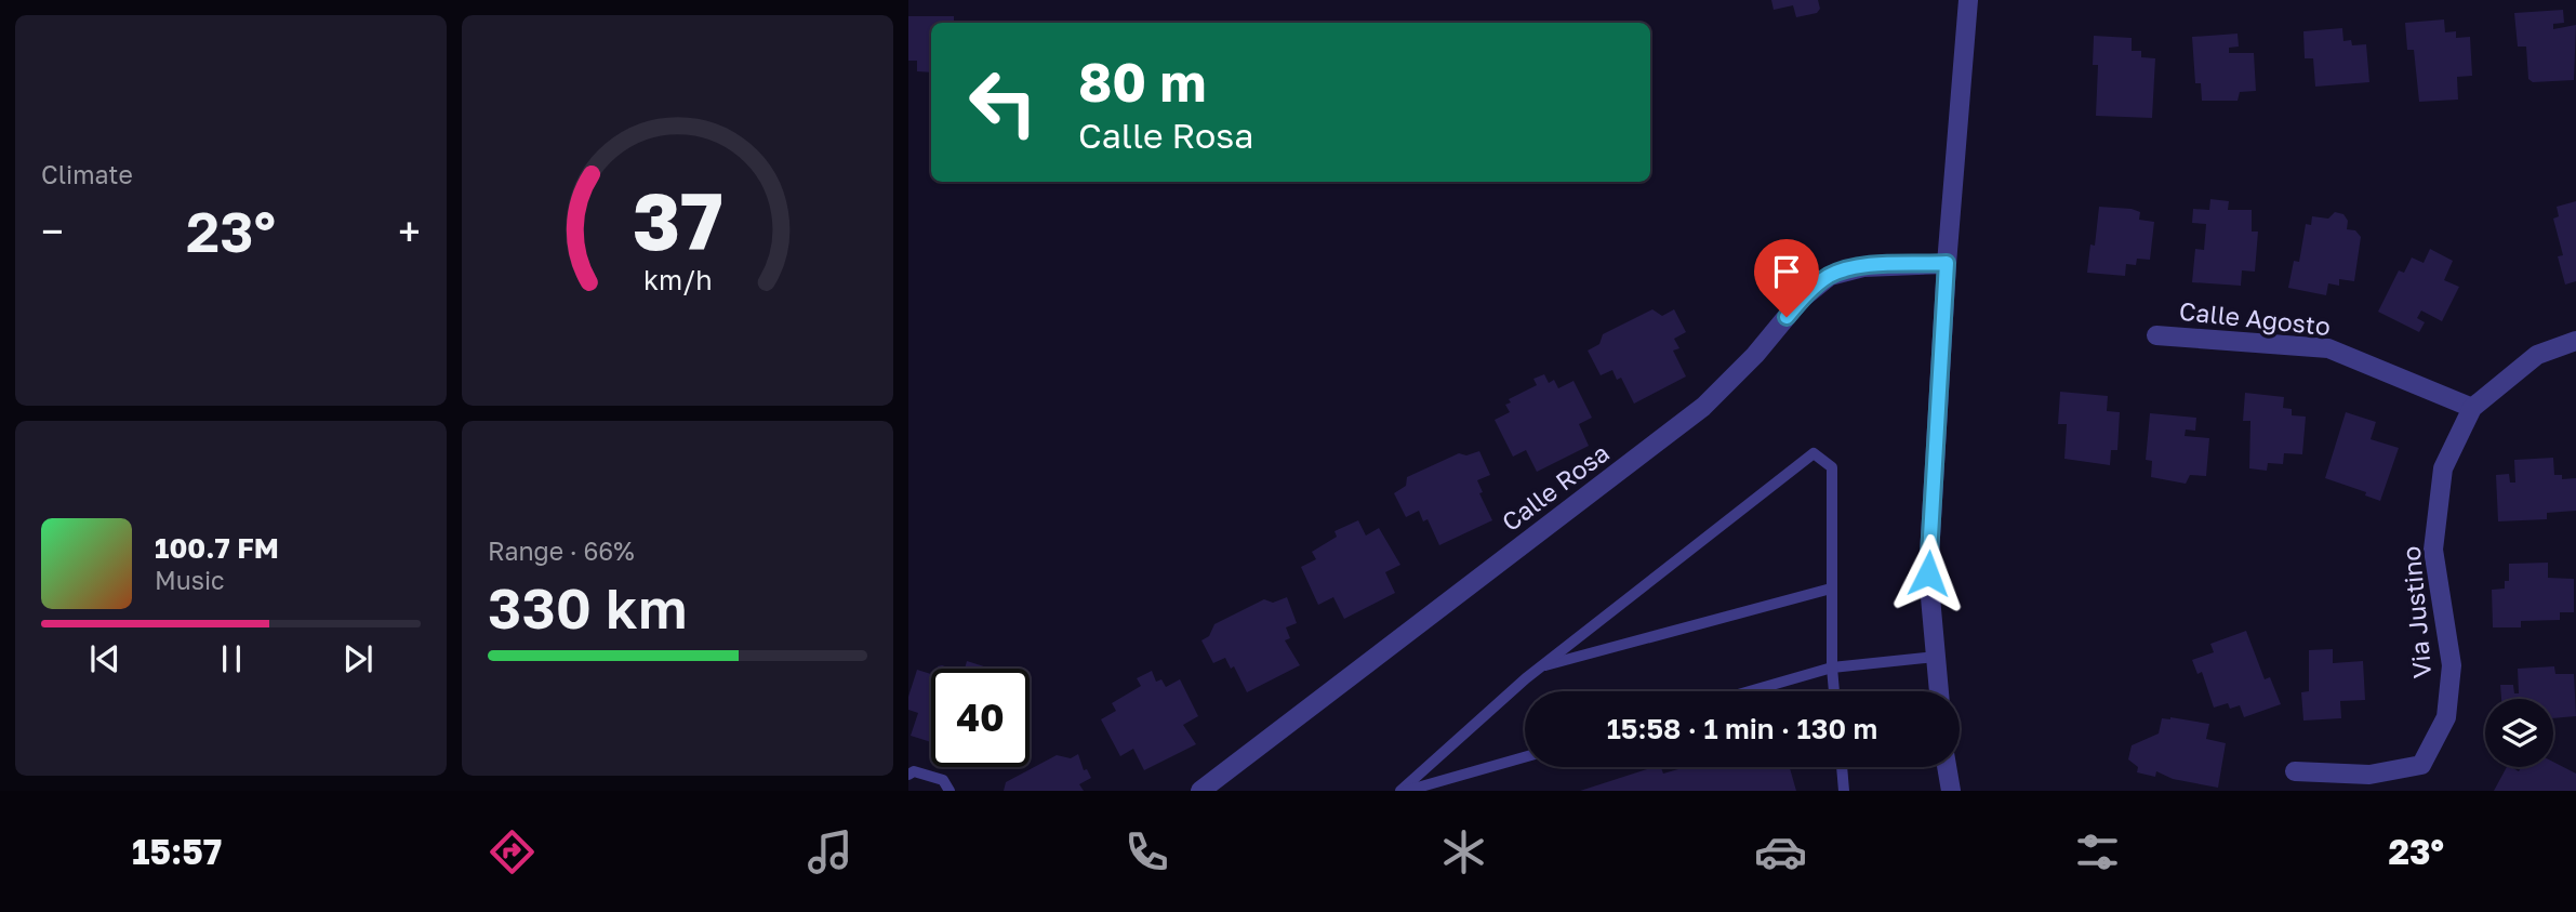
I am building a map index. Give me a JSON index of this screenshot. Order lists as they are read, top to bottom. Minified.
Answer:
{"streets":{"street":["Calle Agosto","Calle Rosa","Via Justino"]},"crossings":[["Calle Agosto","Via Justino"]],"page":{"tile":["Climate",["Range · 66%","330 km"]],"turn":["80 m","Calle Rosa"],"heat":["−","23°","+"],"song":["100.7 FM","Music"],"limit":"40","trip":"15:58 · 1 min · 130 m","tabs":["15:57","23°"],"gauge":["37","km/h"]}}
